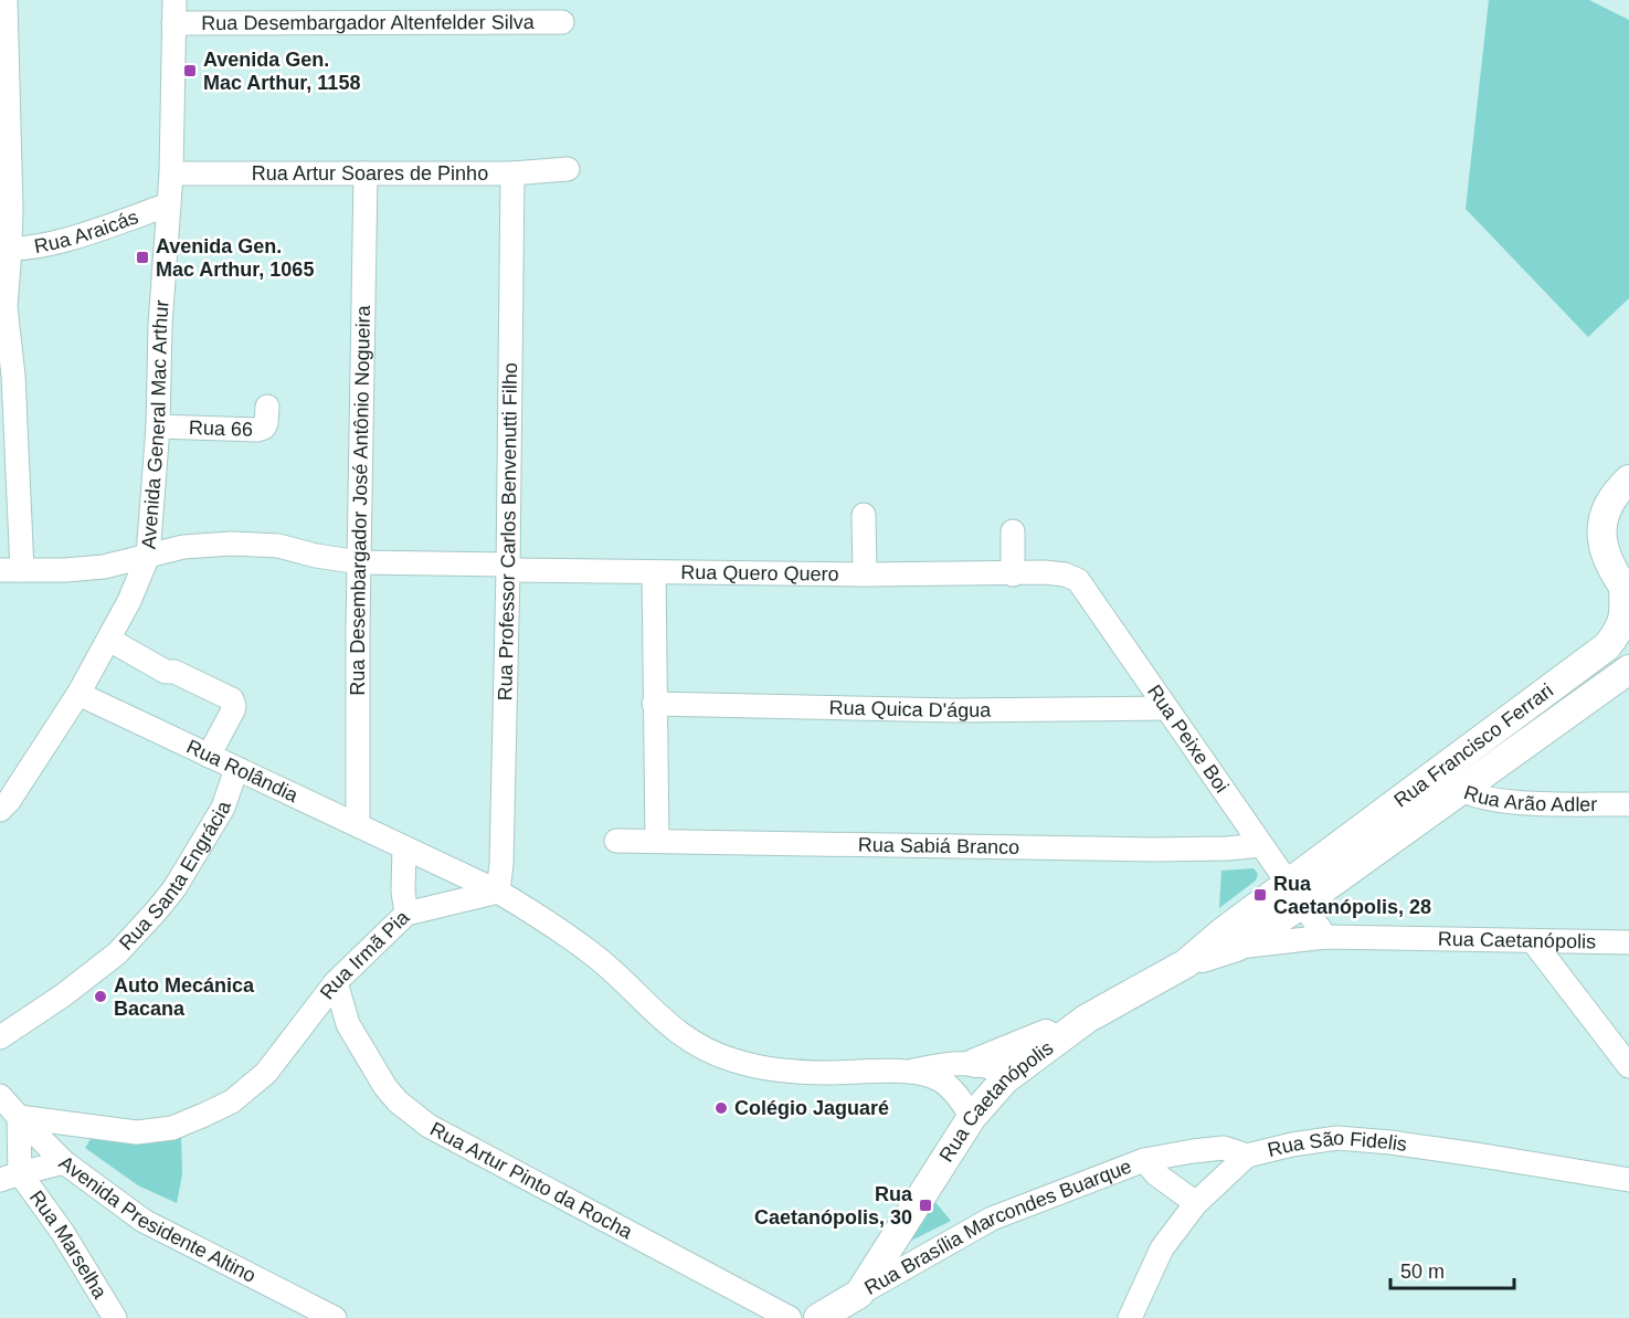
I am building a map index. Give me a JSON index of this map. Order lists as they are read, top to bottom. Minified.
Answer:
{"streets":{"main road":["Rua Francisco Ferrari","Rua Caetanópolis","Rua Brasília Marcondes Buarque"],"street":["Rua Desembargador Altenfelder Silva","Rua Artur Soares de Pinho","Rua Araicás","Avenida General Mac Arthur","Rua 66","Rua Desembargador José Antônio Nogueira","Rua Professor Carlos Benvenutti Filho","Rua Quero Quero","Rua Quica D'água","Rua Peixe Boi","Rua Rolândia","Rua Arão Adler","Rua Sabiá Branco","Rua Santa Engrácia","Rua Irmã Pia","Rua São Fidelis","Rua Artur Pinto da Rocha","Avenida Presidente Altino","Rua Marselha"]},"crossings":[["Rua Desembargador Altenfelder Silva","Avenida General Mac Arthur"],["Rua Artur Soares de Pinho","Avenida General Mac Arthur"],["Rua Artur Soares de Pinho","Rua Desembargador José Antônio Nogueira"],["Rua Artur Soares de Pinho","Rua Professor Carlos Benvenutti Filho"],["Rua Araicás","Avenida General Mac Arthur"],["Avenida General Mac Arthur","Rua 66"],["Avenida General Mac Arthur","Rua Quero Quero"],["Avenida General Mac Arthur","Rua Rolândia"],["Rua Desembargador José Antônio Nogueira","Rua Quero Quero"],["Rua Desembargador José Antônio Nogueira","Rua Rolândia"],["Rua Professor Carlos Benvenutti Filho","Rua Quero Quero"],["Rua Professor Carlos Benvenutti Filho","Rua Rolândia"],["Rua Professor Carlos Benvenutti Filho","Rua Irmã Pia"],["Rua Quero Quero","Rua Peixe Boi"],["Rua Quica D'água","Rua Peixe Boi"],["Rua Peixe Boi","Rua Francisco Ferrari"],["Rua Peixe Boi","Rua Sabiá Branco"],["Rua Peixe Boi","Rua Caetanópolis"],["Rua Francisco Ferrari","Rua Arão Adler"],["Rua Francisco Ferrari","Rua Caetanópolis"],["Rua Rolândia","Rua Santa Engrácia"],["Rua Rolândia","Rua Irmã Pia"],["Rua Caetanópolis","Rua Brasília Marcondes Buarque"],["Rua Irmã Pia","Rua Artur Pinto da Rocha"],["Rua Irmã Pia","Avenida Presidente Altino"],["Rua São Fidelis","Rua Brasília Marcondes Buarque"]],"places":{"transit":["Avenida Gen. Mac Arthur, 1158","Avenida Gen. Mac Arthur, 1065","Rua Caetanópolis, 28","Rua Caetanópolis, 30"],"other":["Auto Mecánica Bacana","Colégio Jaguaré"]},"scale_bar":"50 m"}
